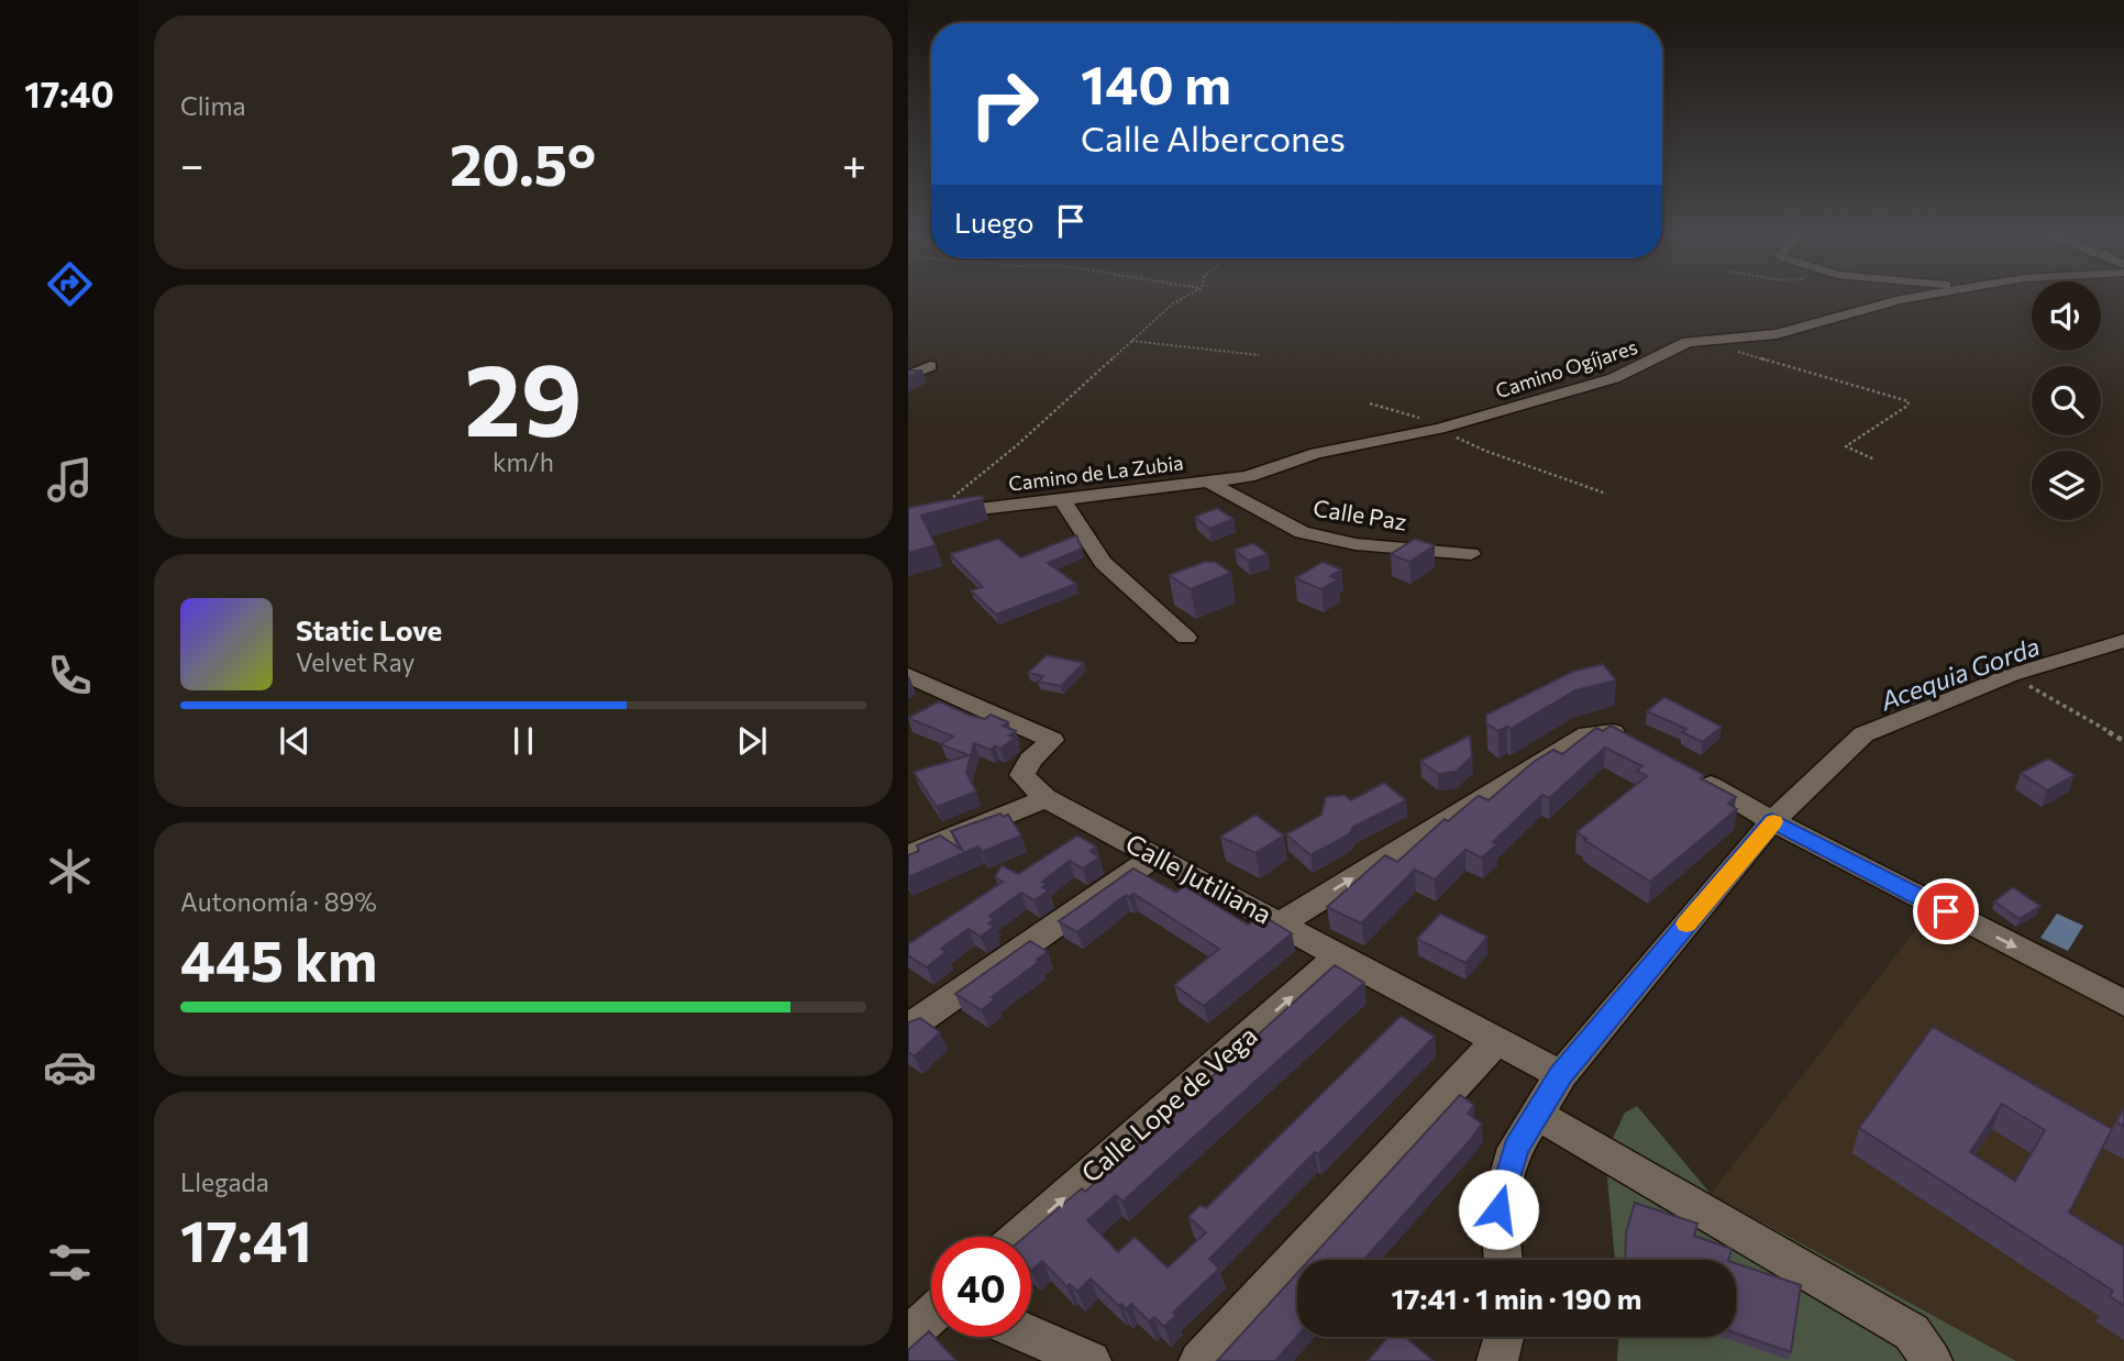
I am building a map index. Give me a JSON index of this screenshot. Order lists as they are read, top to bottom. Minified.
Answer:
{"streets":{"street":["Camino Ogíjares","Camino de La Zubia","Calle Paz","Calle Jutiliana","Calle Lope de Vega"]},"crossings":[["Camino Ogíjares","Camino de La Zubia"],["Camino de La Zubia","Calle Paz"],["Calle Jutiliana","Calle Lope de Vega"]],"water":["Acequia Gorda"],"page":{"tabs":"17:40","tile":["Clima",["29","km/h"],["Autonomía · 89%","445 km"],["Llegada","17:41"]],"turn":["140 m","Calle Albercones"],"heat":["−","20.5°","+"],"then":"Luego","song":["Static Love","Velvet Ray"],"limit":"40","trip":"17:41 · 1 min · 190 m"}}
